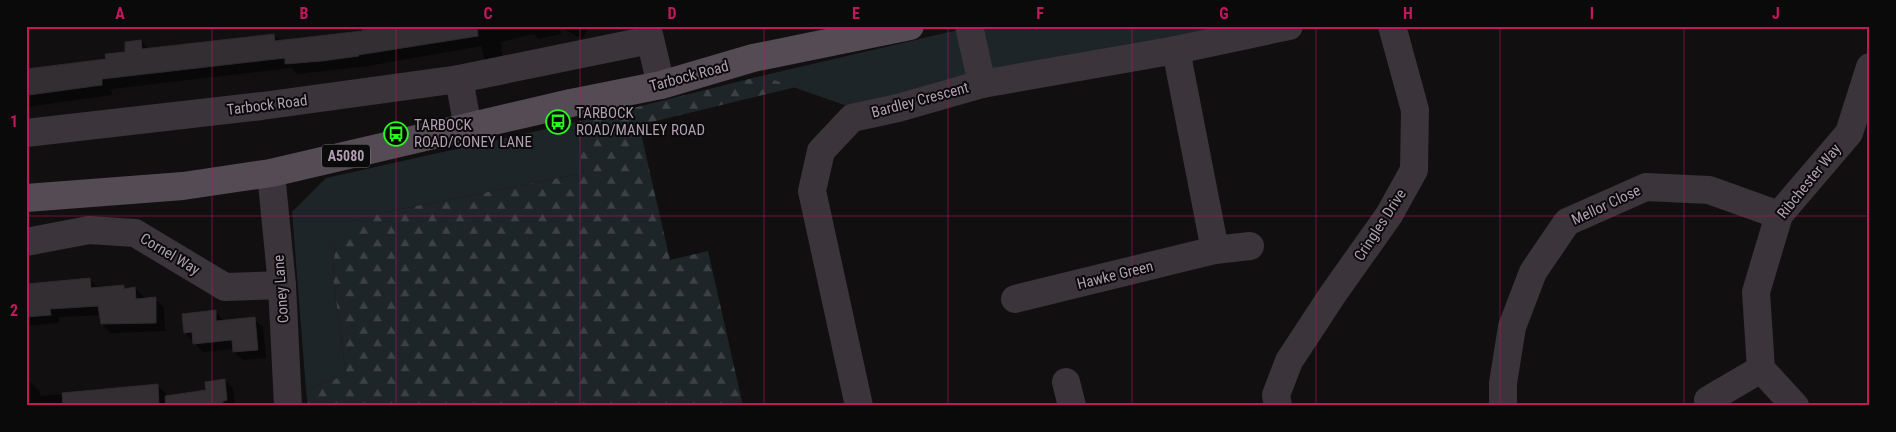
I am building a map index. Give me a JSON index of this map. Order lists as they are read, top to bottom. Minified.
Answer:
{"streets":{"main road":["Tarbock Road","A5080"],"street":["Bardley Crescent","Ribchester Way","Mellor Close","Cringles Drive","Cornel Way","Hawke Green","Coney Lane"]},"crossings":[["Tarbock Road","Coney Lane"],["Ribchester Way","Mellor Close"],["Cornel Way","Coney Lane"]],"places":{"bus stop":["TARBOCK ROAD/MANLEY ROAD","TARBOCK ROAD/CONEY LANE"]},"grid":{"columns":["A","B","C","D","E","F","G","H","I","J"],"rows":["1","2"]}}
